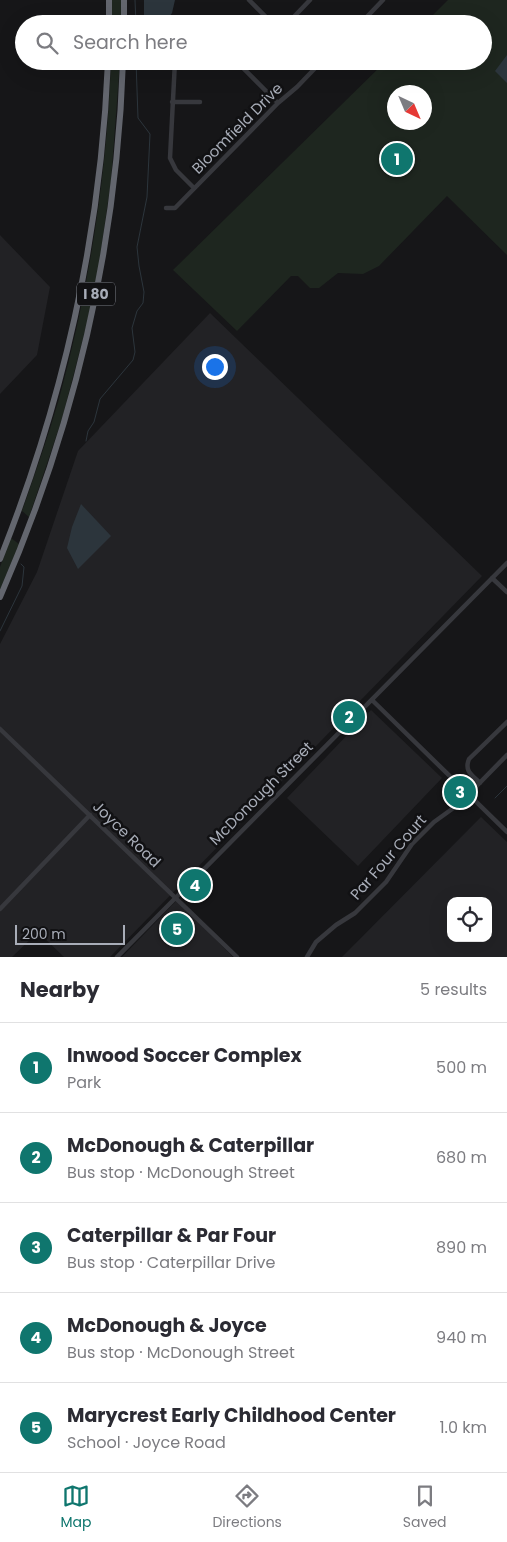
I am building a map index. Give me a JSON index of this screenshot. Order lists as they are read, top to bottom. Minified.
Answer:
{"streets":{"highway":["I 80"],"street":["Bloomfield Drive","McDonough Street","Joyce Road","Par Four Court"]},"crossings":[["McDonough Street","Joyce Road"]],"scale_bar":"200 m","north":"bottom right","page":{"search":"Search here","pins":["1","2","3","4","5"],"scale":"200 m","heading":["Nearby","5 results"],"list":[{"mark":"1","name":"Inwood Soccer Complex","note":"Park","value":"500 m"},{"mark":"2","name":"McDonough & Caterpillar","note":"Bus stop · McDonough Street","value":"680 m"},{"mark":"3","name":"Caterpillar & Par Four","note":"Bus stop · Caterpillar Drive","value":"890 m"},{"mark":"4","name":"McDonough & Joyce","note":"Bus stop · McDonough Street","value":"940 m"},{"mark":"5","name":"Marycrest Early Childhood Center","note":"School · Joyce Road","value":"1.0 km"}],"nav":["Map","Directions","Saved"]}}
